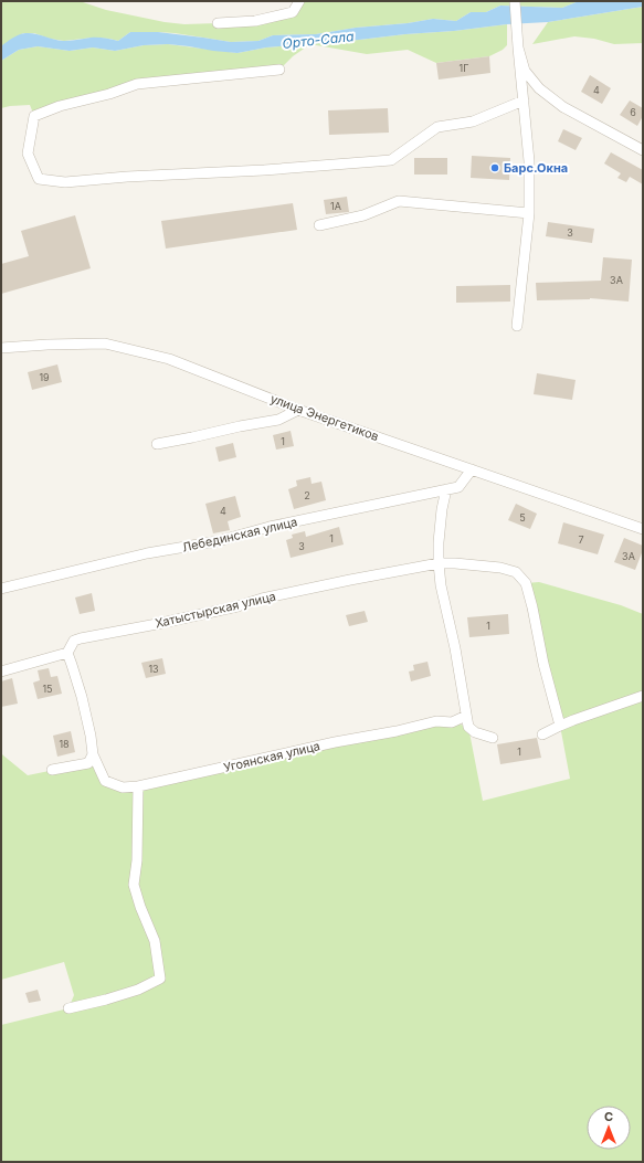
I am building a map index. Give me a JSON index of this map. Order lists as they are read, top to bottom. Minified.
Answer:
{"streets":{"street":["улица Энергетиков","Лебединская улица","Хатыстырская улица","Угоянская улица"]},"crossings":[["улица Энергетиков","Лебединская улица"],["Хатыстырская улица","Угоянская улица"]],"water":["Орто-Сала"],"places":["Барс.Окна"],"house_numbers":["1Г","4","6","1А","3","3А","19","1","2","4","5","1","7","3","3А","1","13","15","18","1"],"north":"top"}
